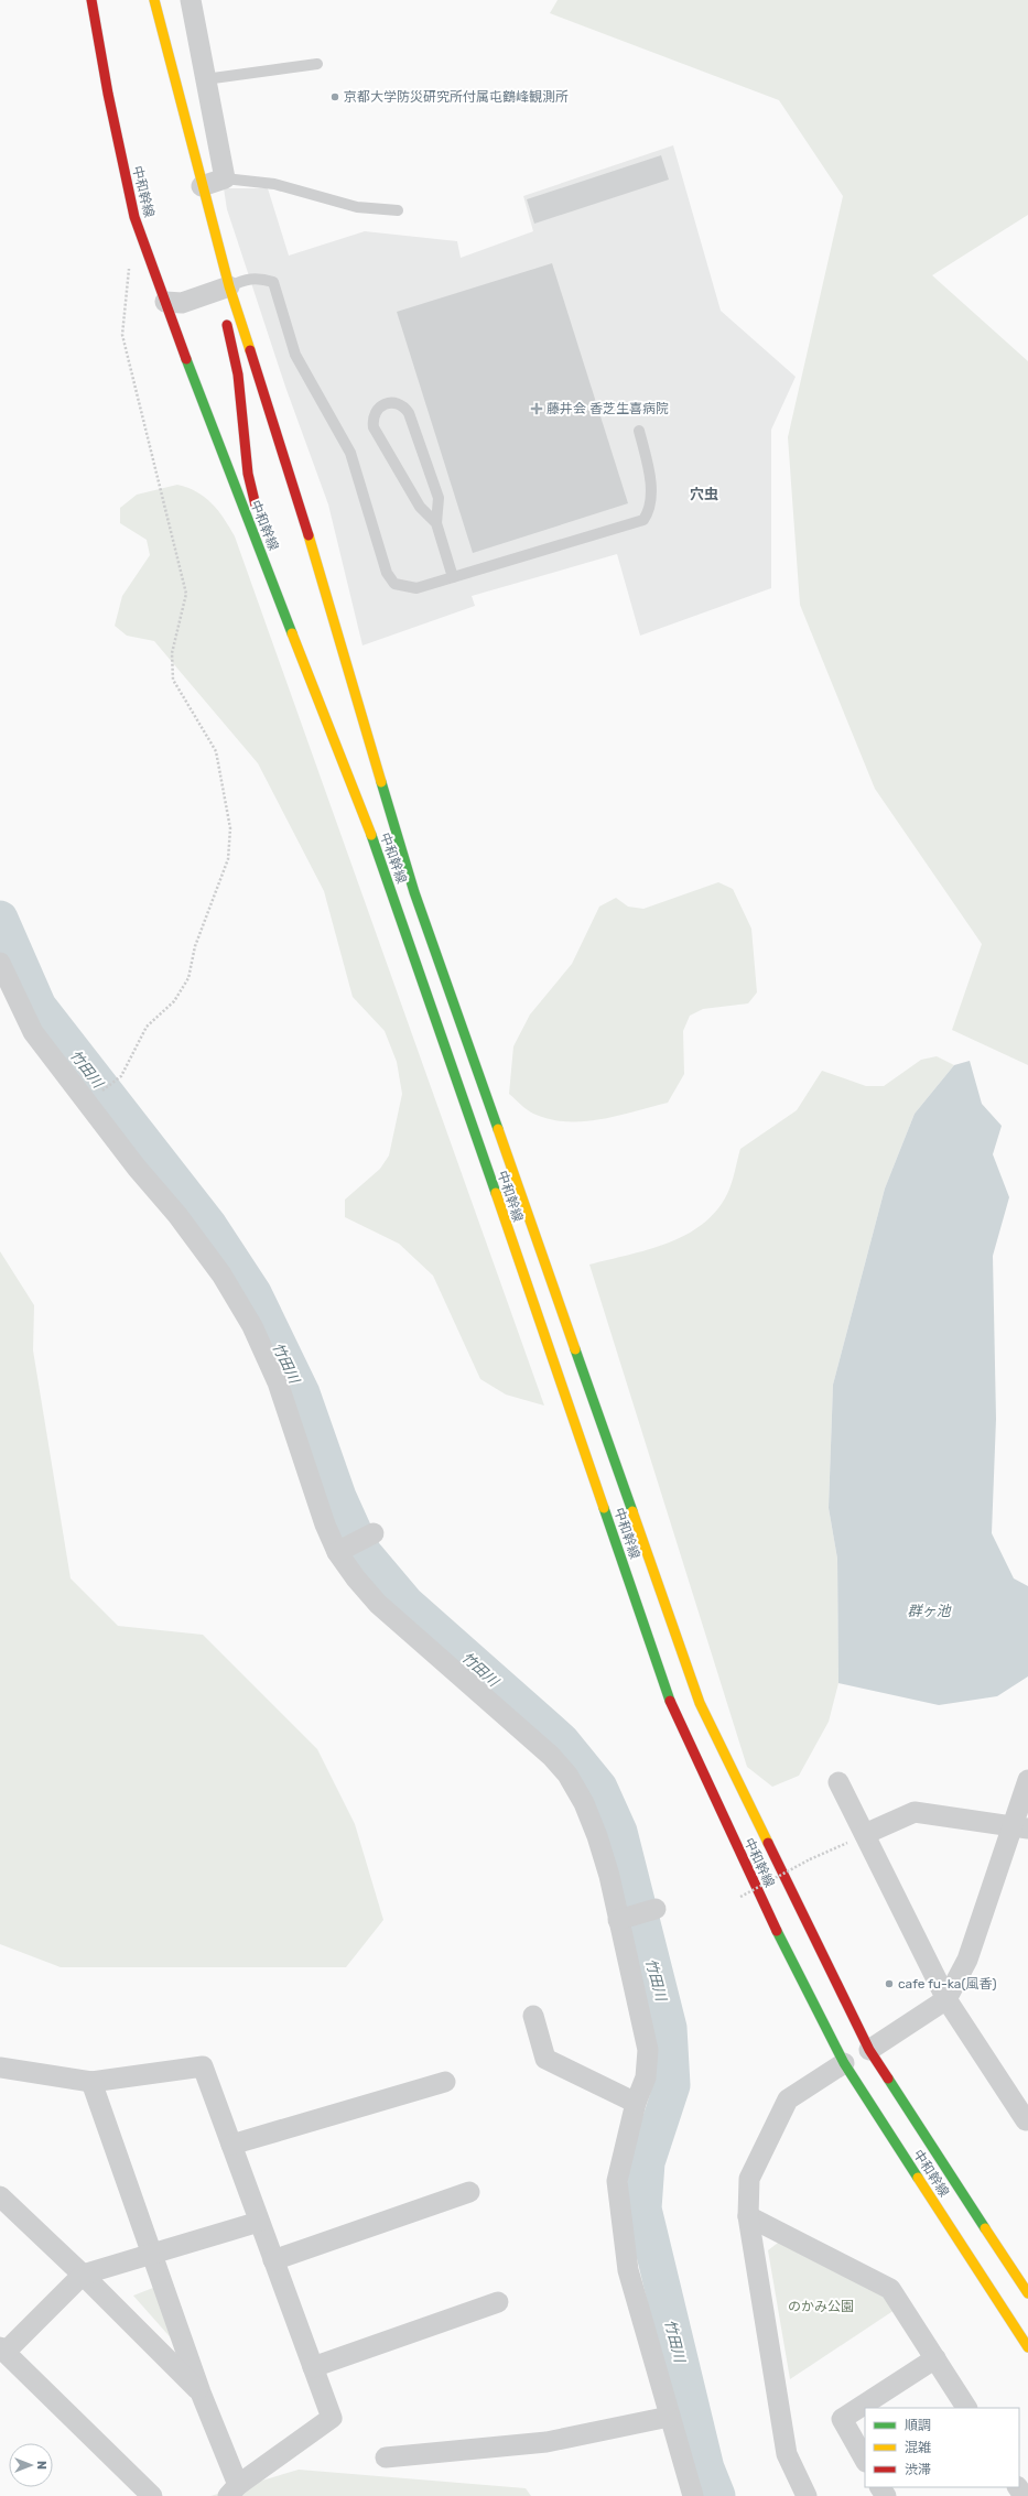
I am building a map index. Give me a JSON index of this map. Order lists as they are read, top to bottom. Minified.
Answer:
{"streets":{"main road":["中和幹線"]},"districts":["穴虫"],"water":["竹田川","群ヶ池"],"parks":["のかみ公園"],"places":{"other":["京都大学防災研究所付属屯鶴峰観測所","cafe fu-ka(風香)"],"health":["藤井会 香芝生喜病院"]},"legend":["順調","混雑","渋滞"],"north":"right"}
